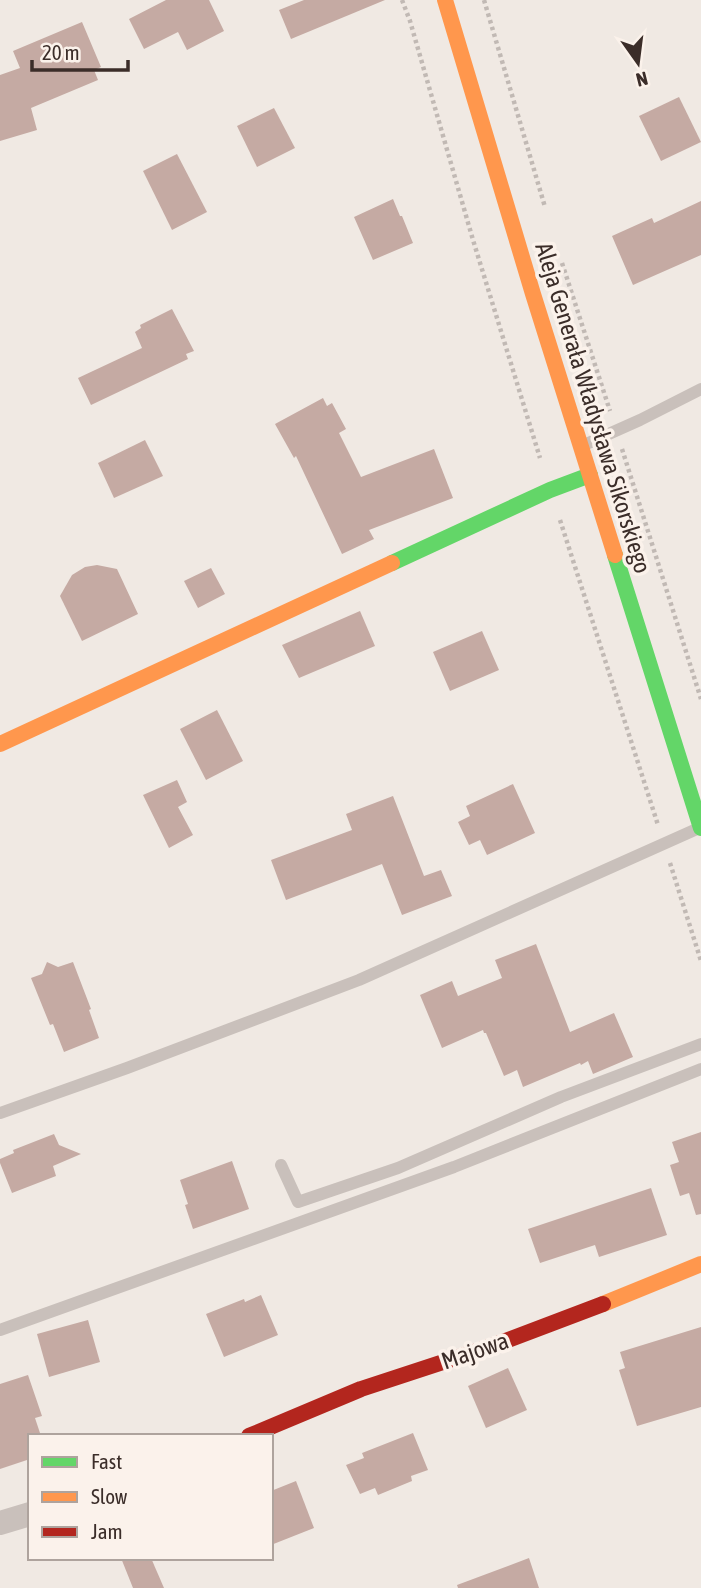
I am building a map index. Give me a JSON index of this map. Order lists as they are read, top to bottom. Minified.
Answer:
{"streets":{"street":["Aleja Generała Władysława Sikorskiego","Majowa"]},"legend":["Fast","Slow","Jam"],"scale_bar":"20 m","north":"bottom"}
